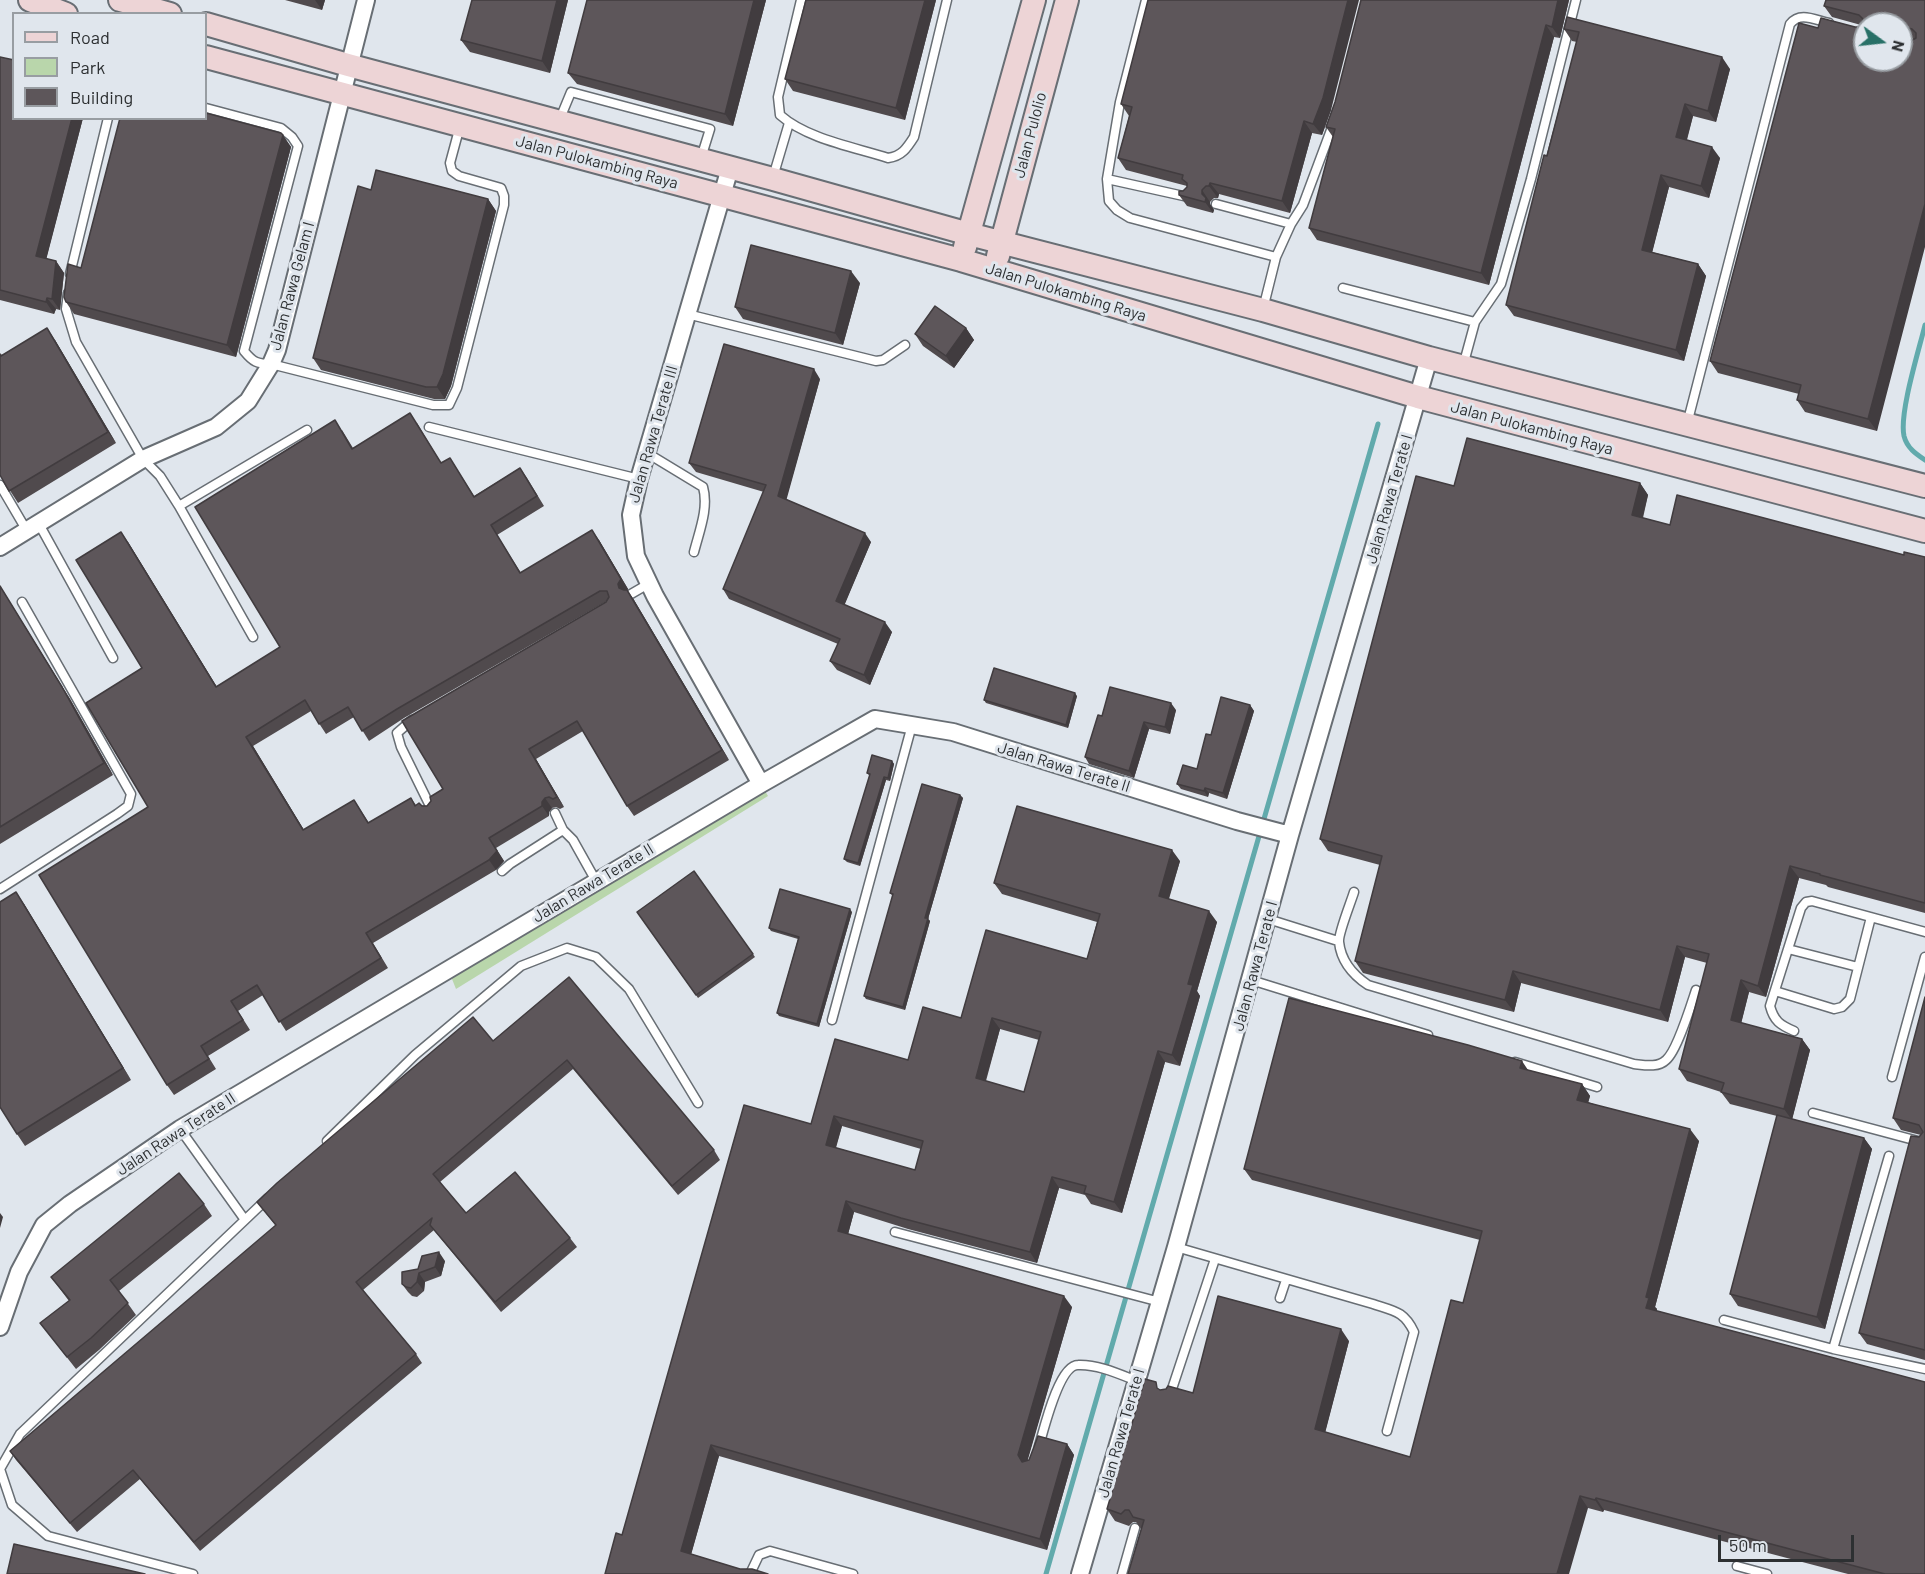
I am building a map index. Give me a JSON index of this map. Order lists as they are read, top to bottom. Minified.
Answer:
{"streets":{"street":["Jalan Pulolio","Jalan Pulokambing Raya","Jalan Rawa Gelam I","Jalan Rawa Terate III","Jalan Rawa Terate I","Jalan Rawa Terate II"]},"crossings":[["Jalan Pulolio","Jalan Pulokambing Raya"],["Jalan Pulokambing Raya","Jalan Rawa Gelam I"],["Jalan Pulokambing Raya","Jalan Rawa Terate III"],["Jalan Pulokambing Raya","Jalan Rawa Terate I"],["Jalan Rawa Terate III","Jalan Rawa Terate II"],["Jalan Rawa Terate I","Jalan Rawa Terate II"]],"legend":["Road","Park","Building"],"scale_bar":"50 m","north":"right"}
